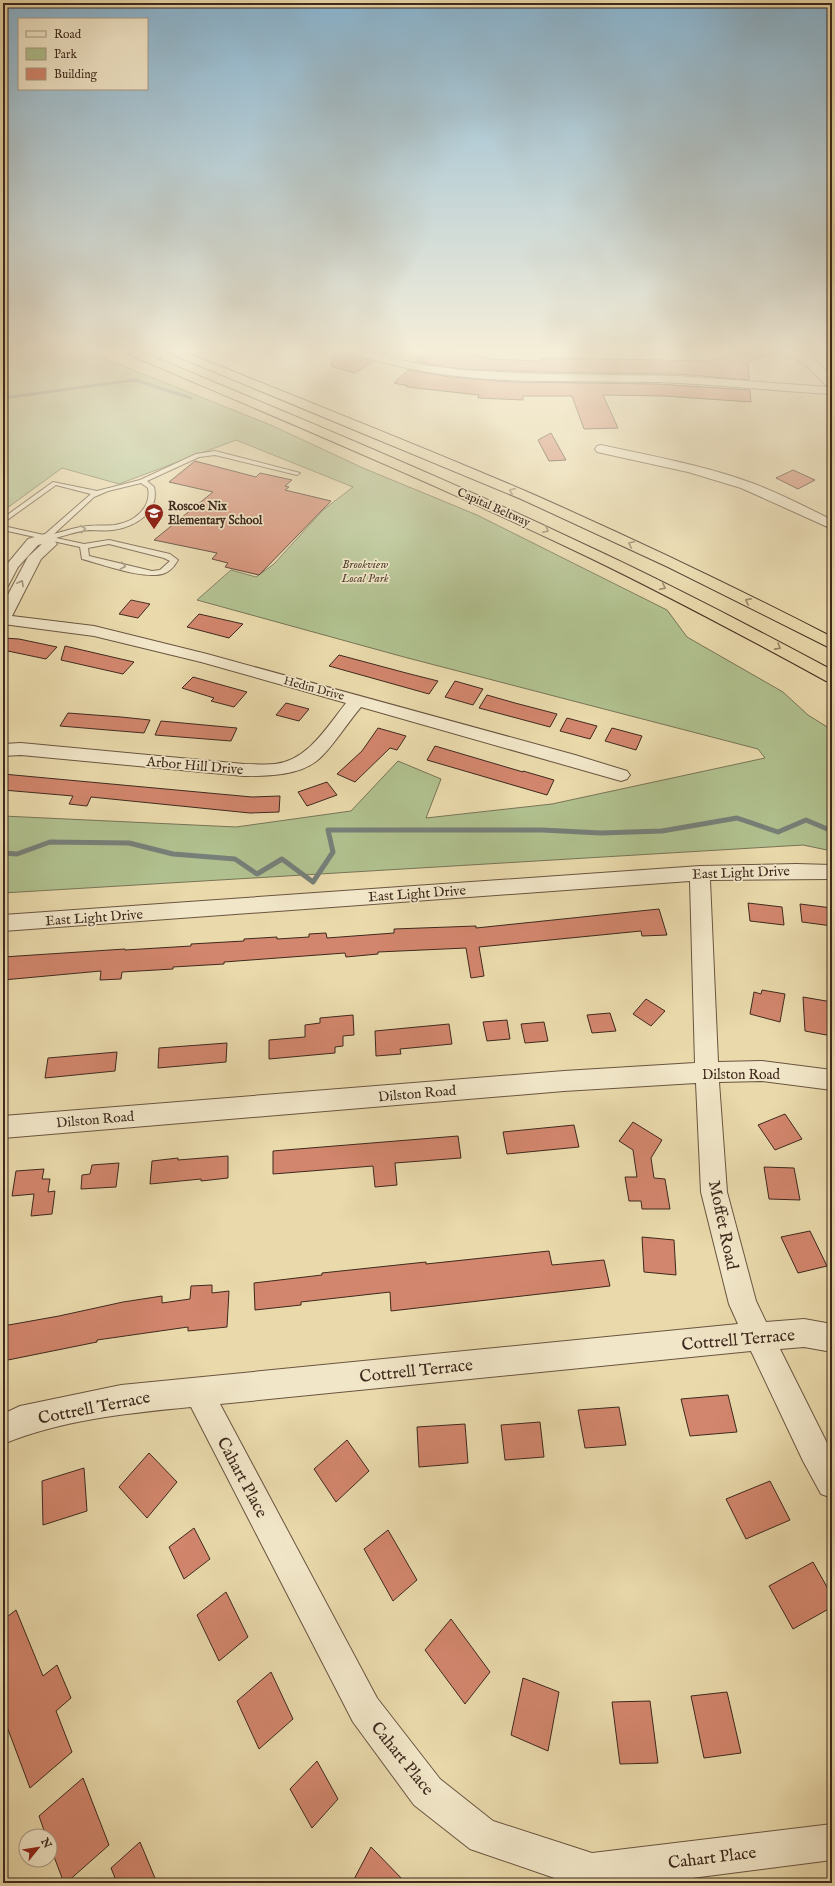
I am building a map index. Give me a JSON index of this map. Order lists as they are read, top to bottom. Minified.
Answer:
{"streets":{"highway":["Capital Beltway"],"street":["Hedin Drive","Arbor Hill Drive","East Light Drive","Dilston Road","Moffet Road","Cottrell Terrace","Cahart Place"]},"crossings":[["Hedin Drive","Arbor Hill Drive"],["East Light Drive","Moffet Road"],["Dilston Road","Moffet Road"],["Moffet Road","Cottrell Terrace"],["Cottrell Terrace","Cahart Place"]],"parks":["Brookview Local Park"],"places":{"school or university":["Roscoe Nix Elementary School"]},"legend":["Road","Park","Building"],"north":"top right"}
